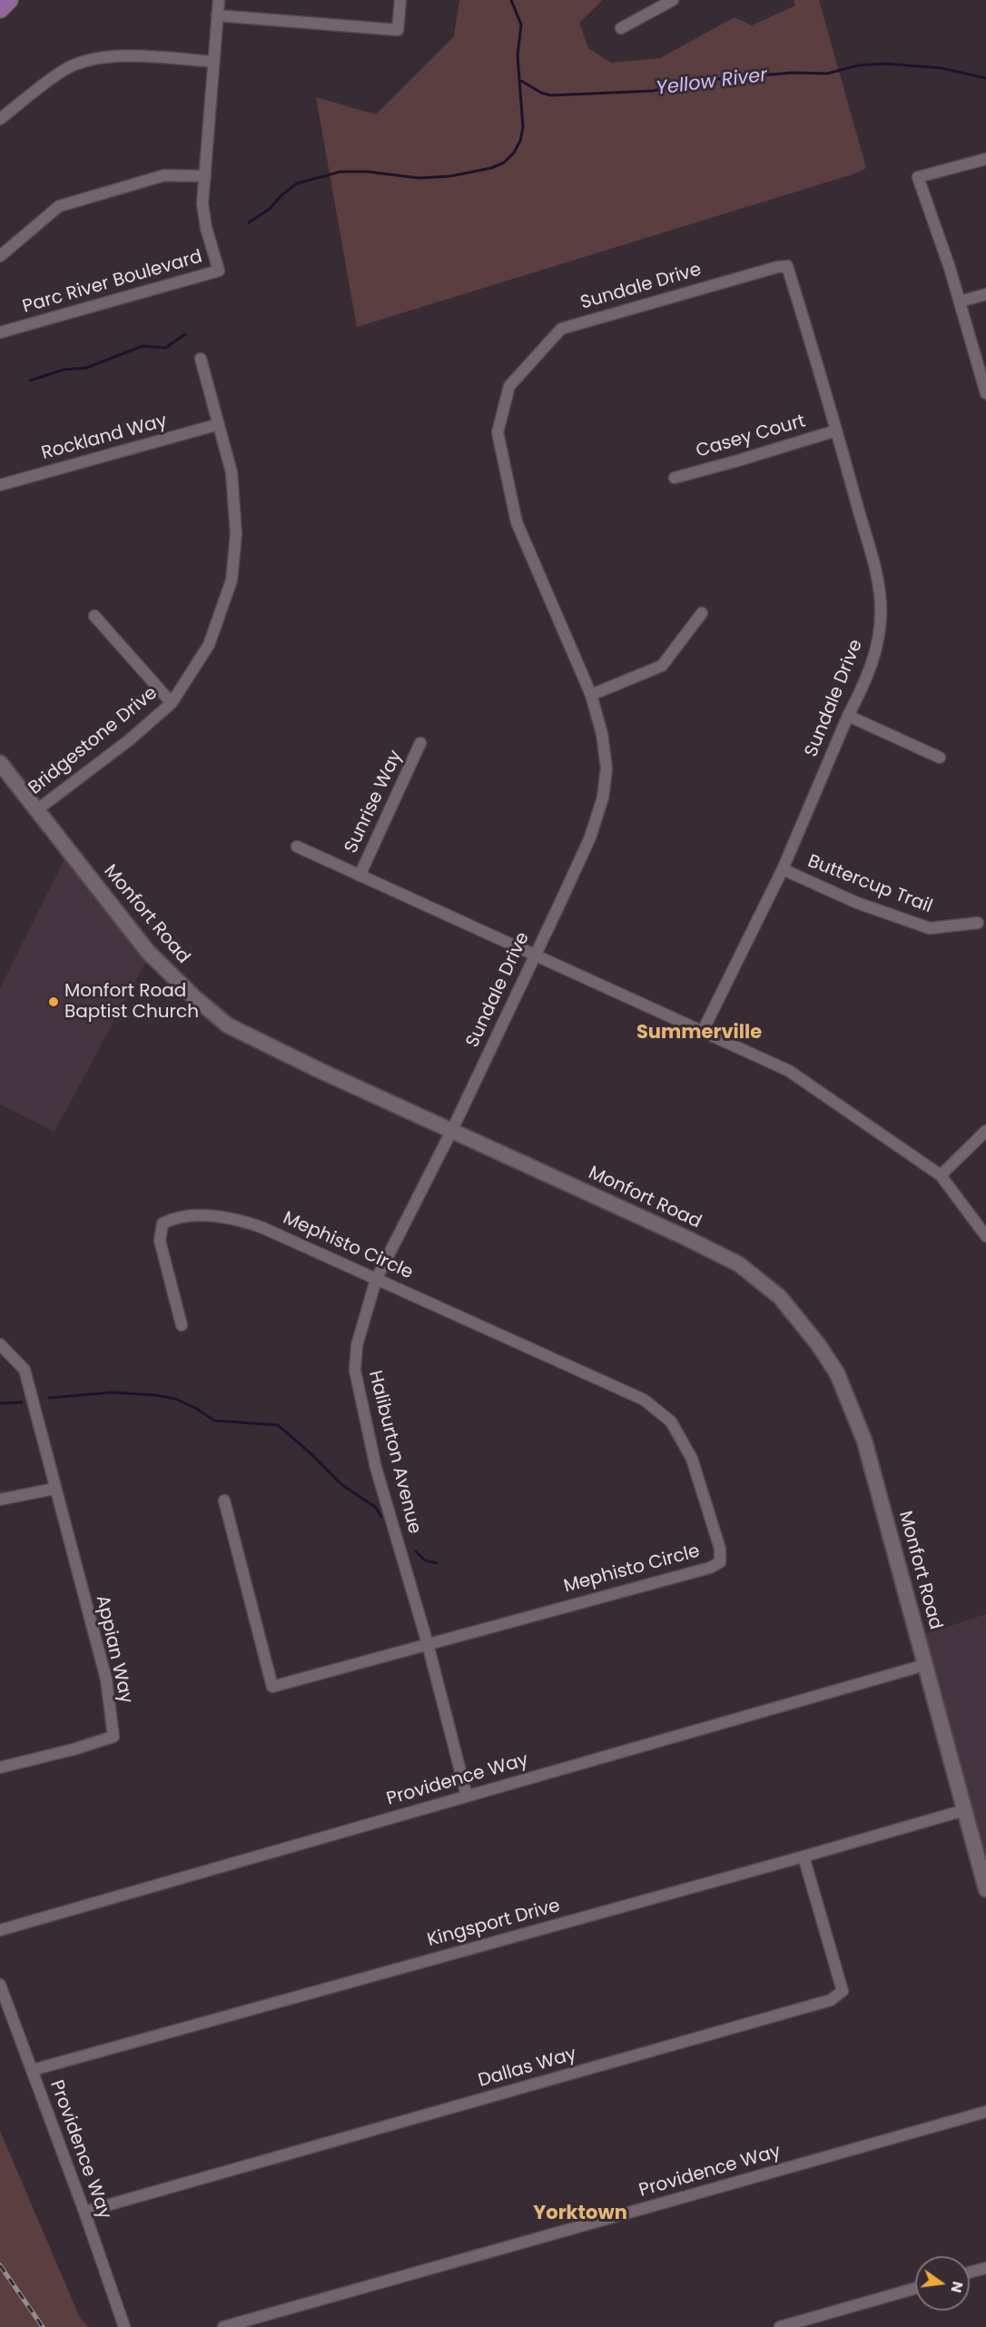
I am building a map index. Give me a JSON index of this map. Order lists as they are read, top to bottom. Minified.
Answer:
{"streets":{"street":["Parc River Boulevard","Sundale Drive","Casey Court","Rockland Way","Bridgestone Drive","Sunrise Way","Buttercup Trail","Monfort Road","Mephisto Circle","Haliburton Avenue","Appian Way","Providence Way","Kingsport Drive","Dallas Way"]},"crossings":[["Sundale Drive","Casey Court"],["Sundale Drive","Buttercup Trail"],["Sundale Drive","Monfort Road"],["Sundale Drive","Haliburton Avenue"],["Rockland Way","Bridgestone Drive"],["Bridgestone Drive","Monfort Road"],["Monfort Road","Haliburton Avenue"],["Monfort Road","Providence Way"],["Monfort Road","Kingsport Drive"],["Mephisto Circle","Haliburton Avenue"],["Haliburton Avenue","Providence Way"],["Providence Way","Kingsport Drive"],["Providence Way","Dallas Way"],["Kingsport Drive","Dallas Way"]],"districts":["Summerville","Yorktown"],"water":["Yellow River"],"places":["Monfort Road Baptist Church"],"north":"right"}
